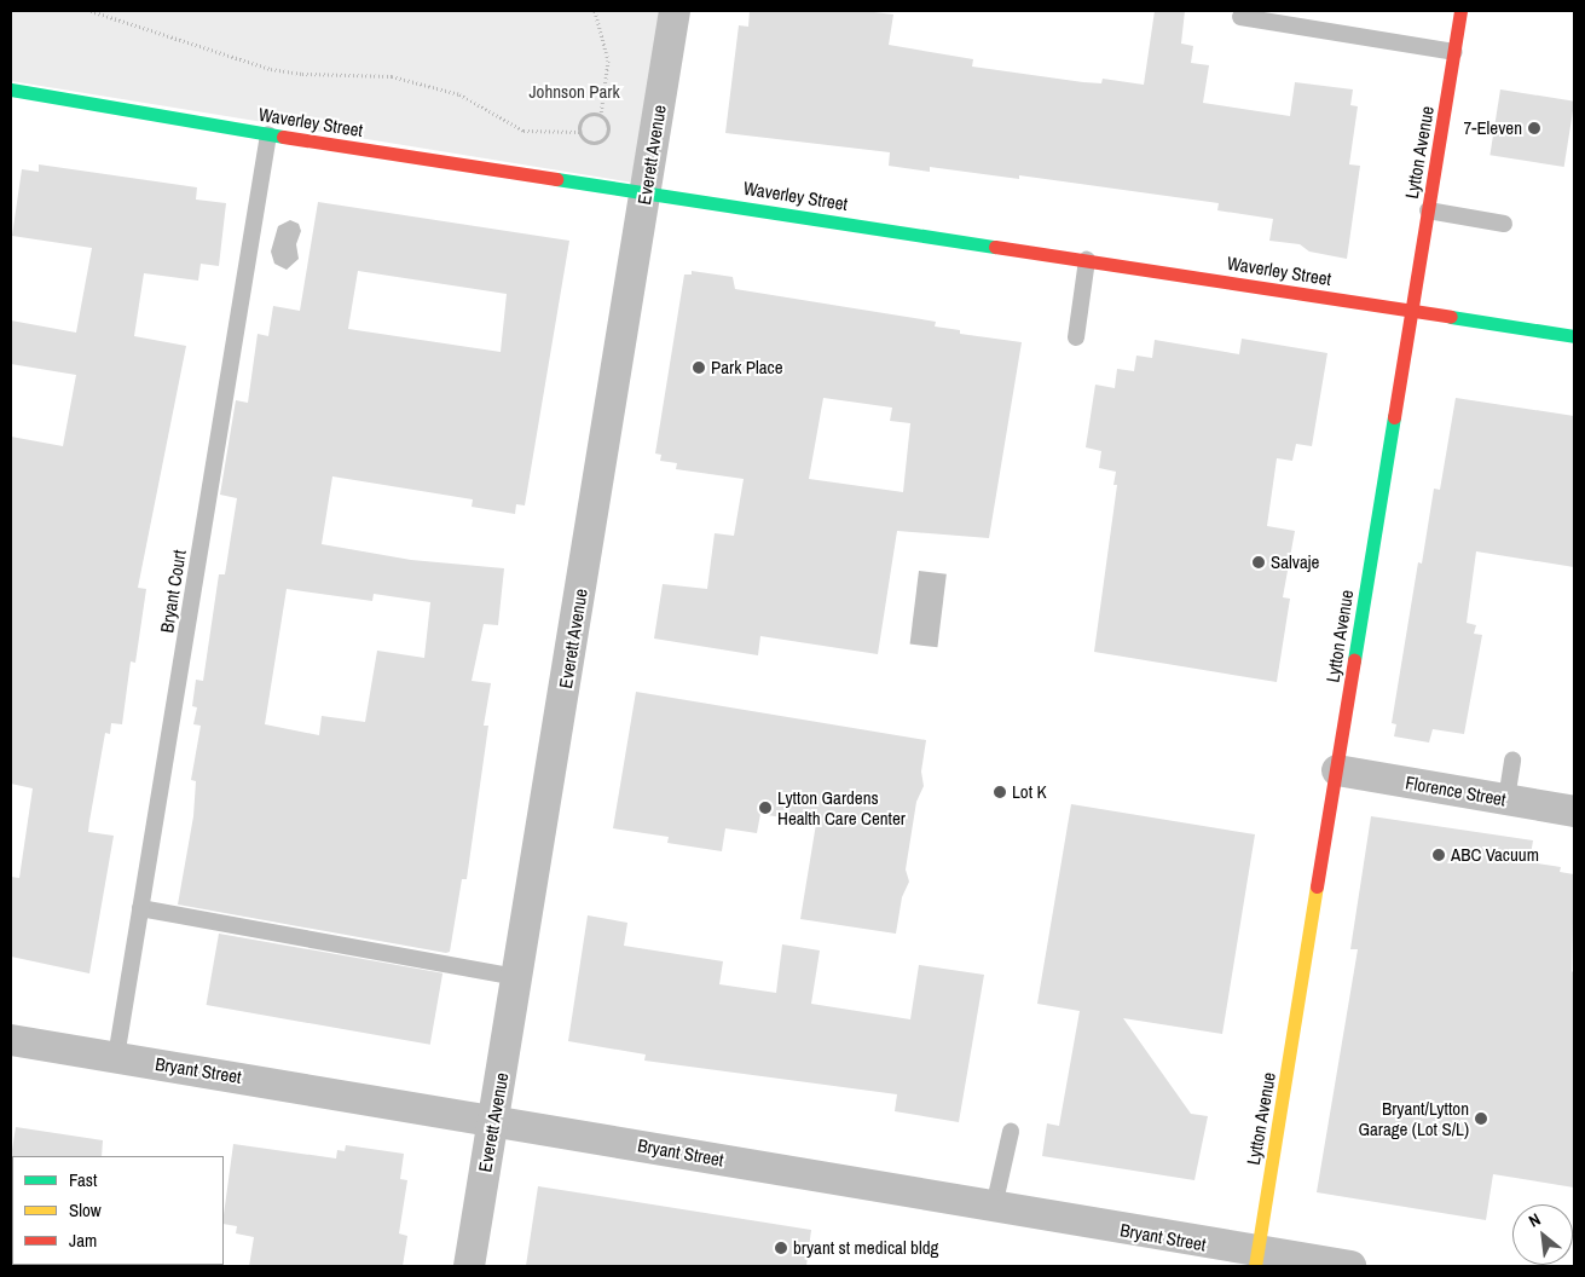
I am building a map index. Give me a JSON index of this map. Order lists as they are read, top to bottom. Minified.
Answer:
{"streets":{"street":["Waverley Street","Lytton Avenue","Everett Avenue","Florence Street","Bryant Street"],"lane":["Bryant Court"]},"crossings":[["Waverley Street","Lytton Avenue"],["Waverley Street","Everett Avenue"],["Waverley Street","Bryant Court"],["Lytton Avenue","Florence Street"],["Lytton Avenue","Bryant Street"],["Everett Avenue","Bryant Street"],["Bryant Court","Bryant Street"]],"parks":["Johnson Park"],"places":["7-Eleven","Park Place","Salvaje","Lot K","Lytton Gardens Health Care Center","ABC Vacuum","Bryant/Lytton Garage (Lot S/L)","bryant st medical bldg"],"legend":["Fast","Slow","Jam"],"north":"top left"}
